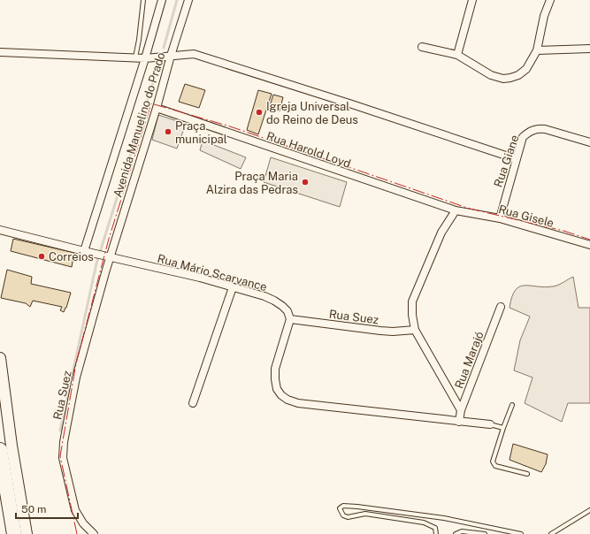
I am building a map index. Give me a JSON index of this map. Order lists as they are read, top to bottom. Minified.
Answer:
{"streets":{"street":["Avenida Manuelino do Prado","Rua Harold Loyd","Rua Giane","Rua Gisele","Rua Mário Scarvance","Rua Suez","Rua Marajó"]},"crossings":[["Avenida Manuelino do Prado","Rua Harold Loyd"],["Avenida Manuelino do Prado","Rua Mário Scarvance"],["Avenida Manuelino do Prado","Rua Suez"],["Rua Harold Loyd","Rua Gisele"],["Rua Giane","Rua Gisele"],["Rua Mário Scarvance","Rua Suez"]],"places":["Igreja Universal do Reino de Deus","Praça municipal","Praça Maria Alzira das Pedras","Correios"],"scale_bar":"50 m"}
